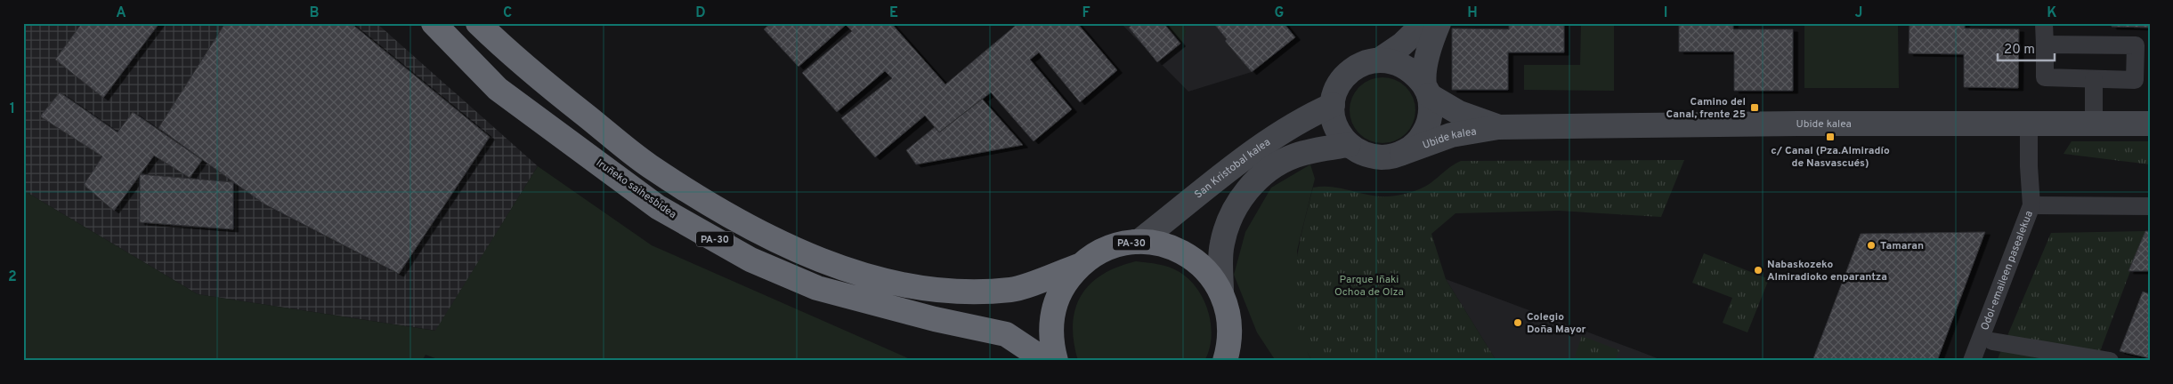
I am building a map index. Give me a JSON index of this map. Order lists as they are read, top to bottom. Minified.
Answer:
{"streets":{"highway":["Iruñeko saihesbidea","PA-30"],"main road":["Ubide kalea","San Kristobal kalea"],"street":["Odol-emaileen pasealekua"]},"crossings":[["Ubide kalea","San Kristobal kalea"],["Ubide kalea","Odol-emaileen pasealekua"],["San Kristobal kalea","PA-30"]],"parks":["Parque Iñaki Ochoa de Olza"],"places":{"transit":["Camino del Canal, frente 25","c/ Canal (Pza.Almiradío de Nasvascués)"],"other":["Tamaran","Nabaskozeko Almiradioko enparantza","Colegio Doña Mayor"]},"scale_bar":"20 m","grid":{"columns":["A","B","C","D","E","F","G","H","I","J","K"],"rows":["1","2"]}}
